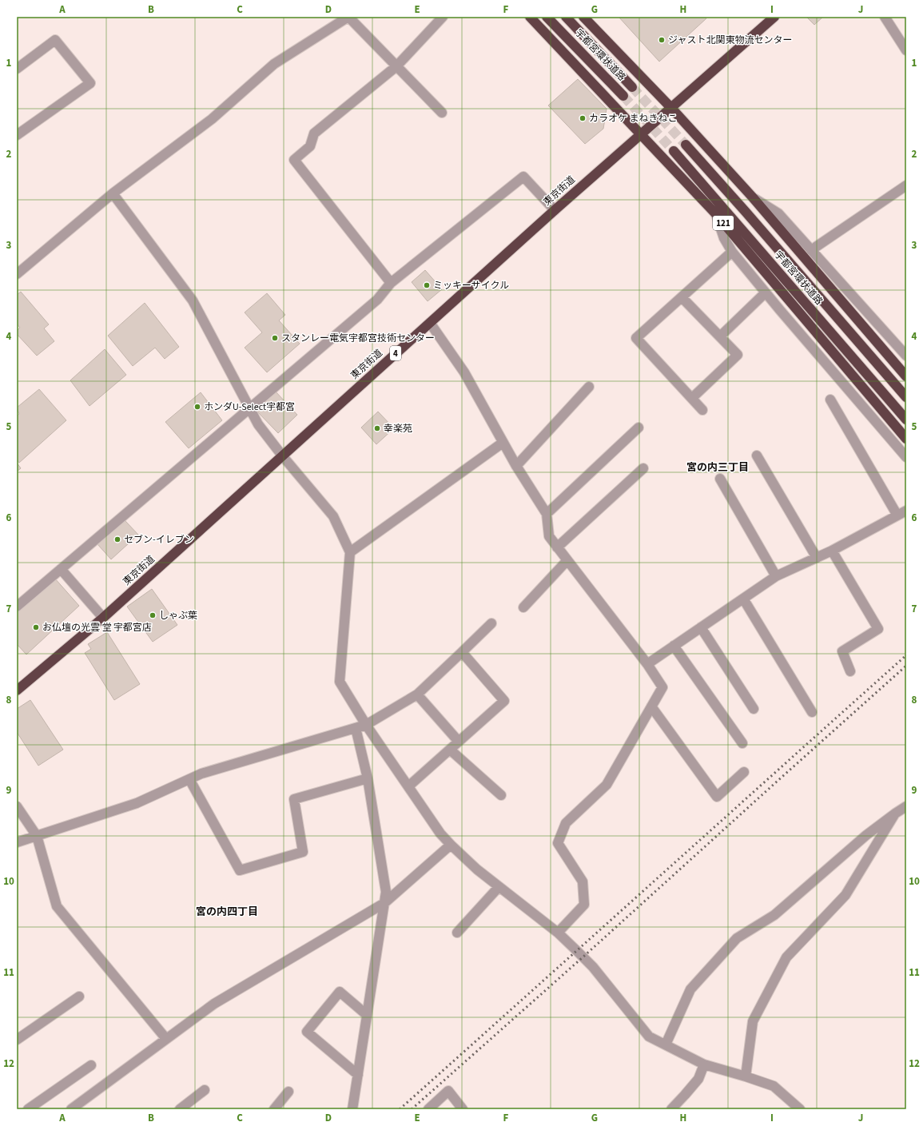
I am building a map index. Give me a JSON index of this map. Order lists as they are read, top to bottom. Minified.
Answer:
{"streets":{"highway":["宇都宮環状道路","東京街道","121","4"]},"crossings":[["東京街道","121"]],"districts":["宮の内三丁目","宮の内四丁目"],"places":["ジャスト北関東物流センター","カラオケ まねきねこ","ミッキーサイクル","スタンレー電気宇都宮技術センター","ホンダU-Select宇都宮","幸楽苑","セブン-イレブン","しゃぶ葉","お仏壇の光雲 堂 宇都宮店"],"grid":{"columns":["A","B","C","D","E","F","G","H","I","J"],"rows":["1","2","3","4","5","6","7","8","9","10","11","12"]}}
